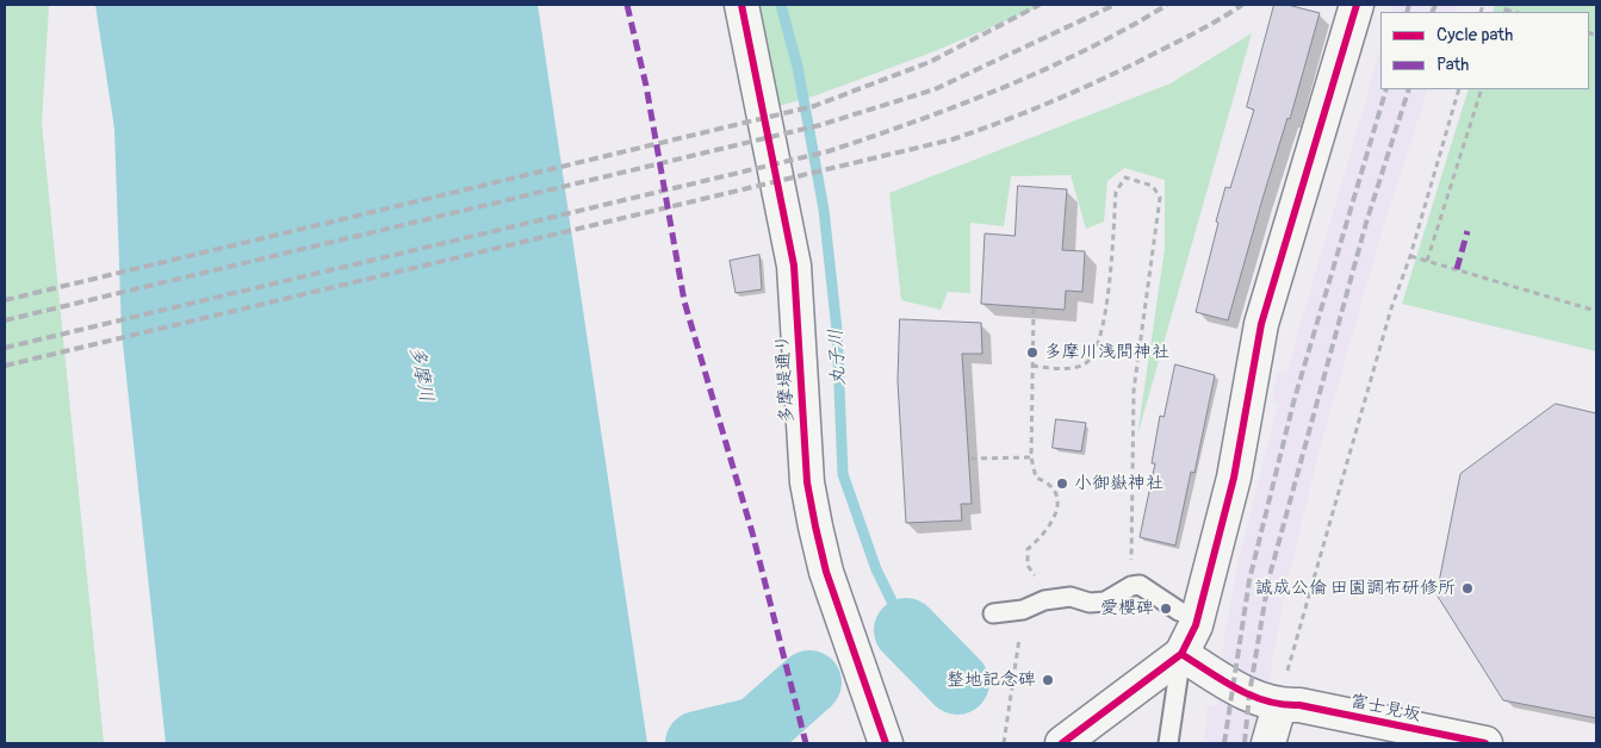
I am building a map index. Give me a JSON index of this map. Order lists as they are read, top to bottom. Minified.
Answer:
{"streets":{"street":["多摩堤通り","富士見坂"]},"water":["丸子川","多摩川"],"places":["多摩川浅間神社","小御嶽神社","誠成公倫 田園調布研修所","愛櫻碑","整地記念碑"],"legend":["Cycle path","Path"]}
